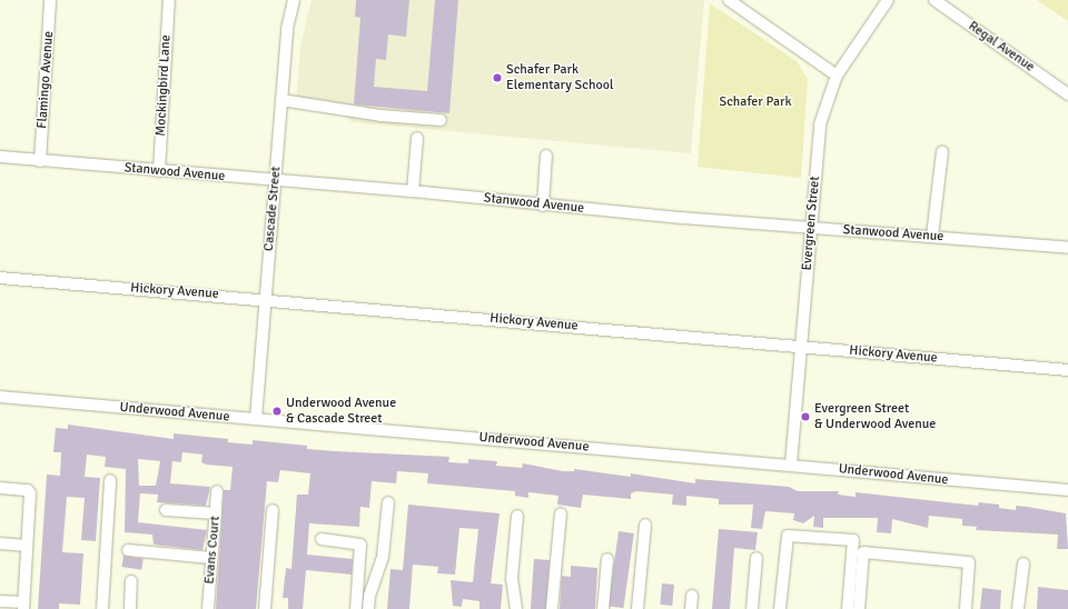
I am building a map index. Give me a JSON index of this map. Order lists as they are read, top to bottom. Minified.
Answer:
{"streets":{"street":["Regal Avenue","Flamingo Avenue","Mockingbird Lane","Stanwood Avenue","Cascade Street","Evergreen Street","Hickory Avenue","Underwood Avenue","Evans Court"]},"crossings":[["Flamingo Avenue","Stanwood Avenue"],["Mockingbird Lane","Stanwood Avenue"],["Stanwood Avenue","Cascade Street"],["Stanwood Avenue","Evergreen Street"],["Cascade Street","Hickory Avenue"],["Cascade Street","Underwood Avenue"],["Evergreen Street","Hickory Avenue"],["Evergreen Street","Underwood Avenue"]],"parks":["Schafer Park"],"places":["Schafer Park Elementary School","Underwood Avenue & Cascade Street","Evergreen Street & Underwood Avenue"]}
